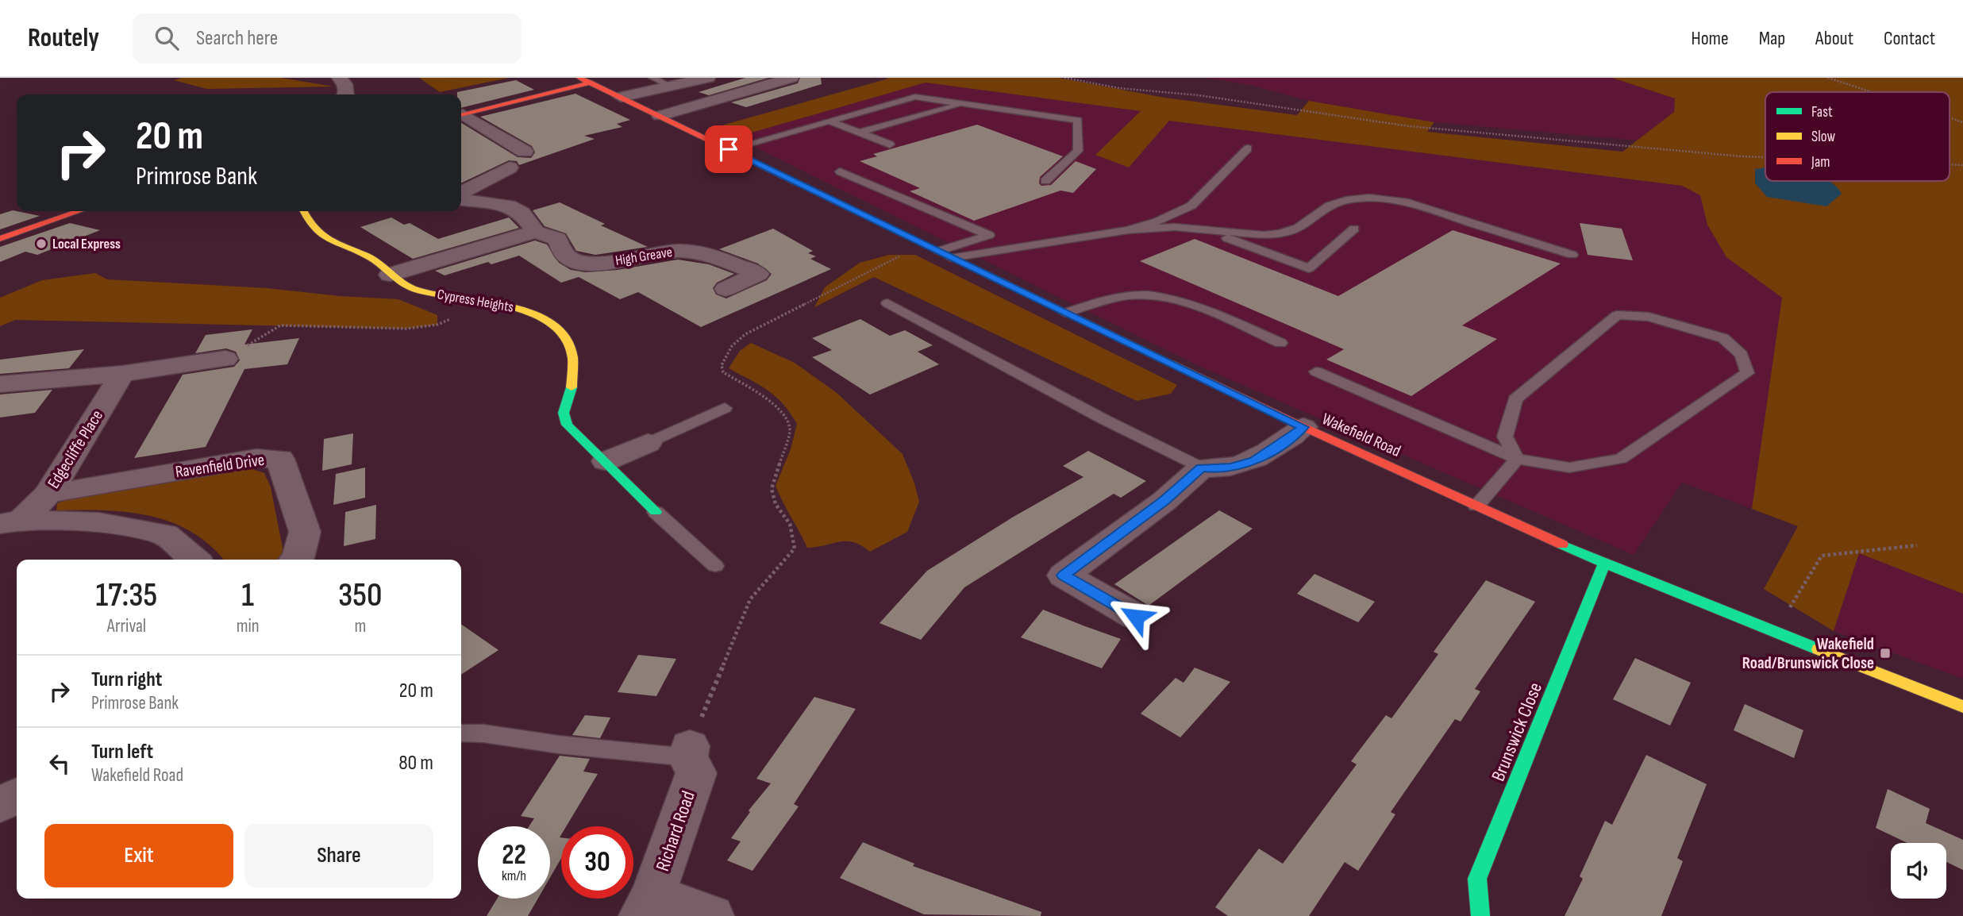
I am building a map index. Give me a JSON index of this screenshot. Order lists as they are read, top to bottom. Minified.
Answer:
{"streets":{"main road":["Cypress Heights","Wakefield Road","Brunswick Close"],"street":["High Greave","Edgecliffe Place","Ravenfield Drive","Richard Road"]},"crossings":[["Wakefield Road","Brunswick Close"],["Edgecliffe Place","Ravenfield Drive"]],"places":{"other":["Local Express"],"transit":["Wakefield Road/Brunswick Close"]},"legend":["Fast","Slow","Jam"],"page":{"header":"Routely","search":"Search here","nav":["Home","Map","About","Contact"],"turn":["20 m","Primrose Bank"],"eta":["17:35","Arrival","1","min","350","m"],"list":[{"name":"Turn right","note":"Primrose Bank","value":"20 m"},{"name":"Turn left","note":"Wakefield Road","value":"80 m"}],"buttons":["Exit","Share"],"speed":"22 km/h","limit":"30"}}
